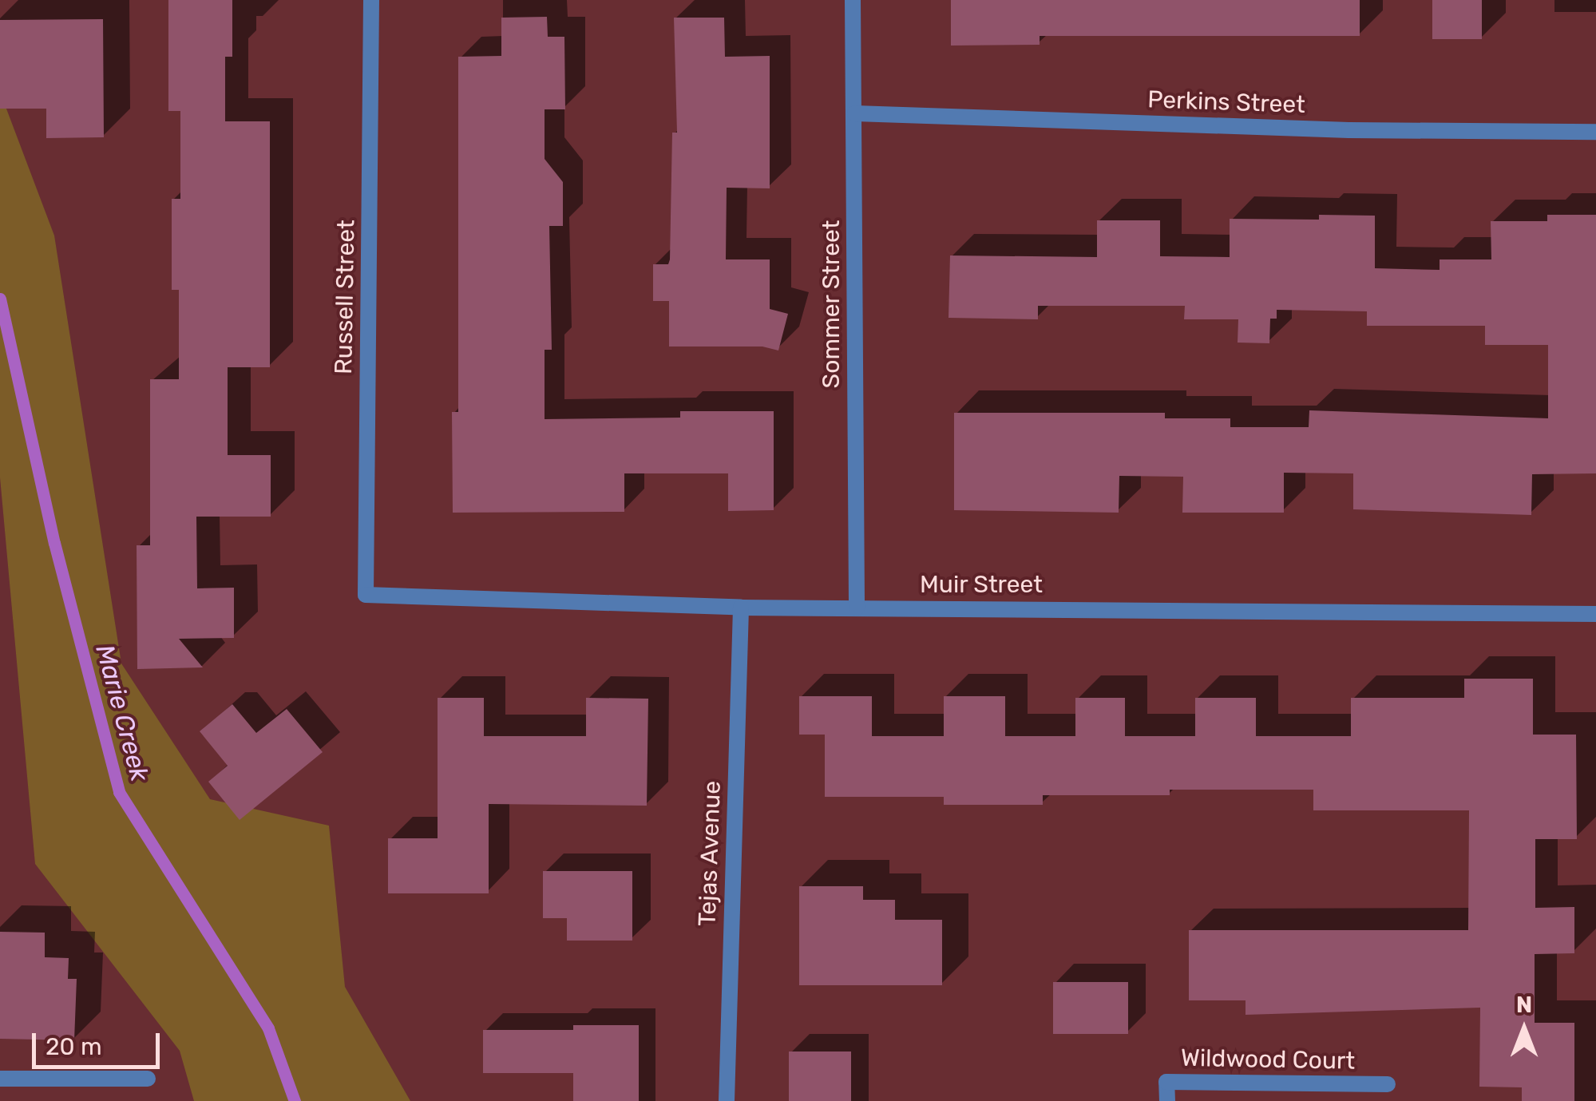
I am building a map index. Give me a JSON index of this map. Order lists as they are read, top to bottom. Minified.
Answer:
{"streets":{"street":["Perkins Street","Russell Street","Sommer Street","Muir Street","Tejas Avenue","Wildwood Court"]},"crossings":[["Perkins Street","Sommer Street"],["Russell Street","Muir Street"],["Sommer Street","Muir Street"],["Muir Street","Tejas Avenue"]],"water":["Marie Creek"],"scale_bar":"20 m","north":"top"}
